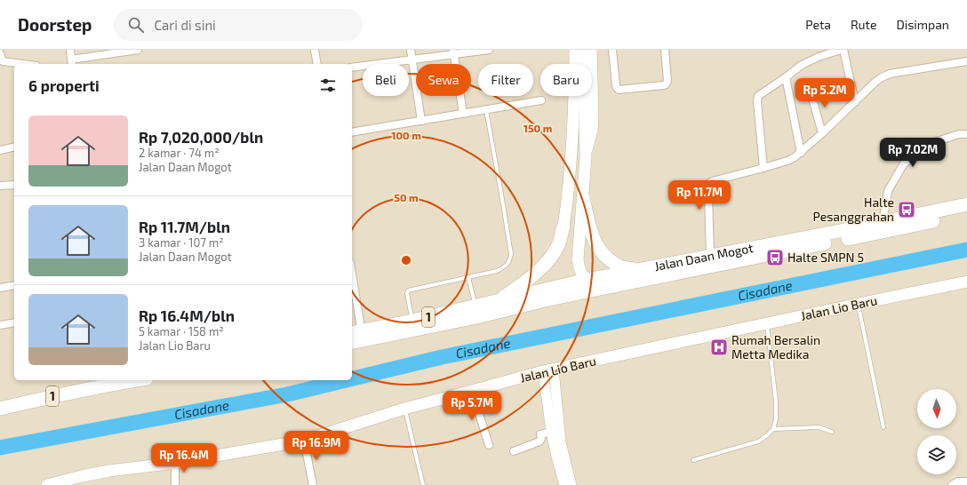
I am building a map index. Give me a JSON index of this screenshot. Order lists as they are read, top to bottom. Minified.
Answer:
{"streets":{"highway":["Jalan Daan Mogot","1"],"main road":["Jalan Lio Baru"]},"water":["Cisadane"],"places":{"bus stop":["Halte Pesanggrahan","Halte SMPN 5"],"hospital":["Rumah Bersalin Metta Medika"]},"north":"bottom","page":{"header":"Doorstep","search":"Cari di sini","nav":["Peta","Rute","Disimpan"],"chip":["Beli","Sewa","Filter","Baru"],"heading":"6 properti","price":["Rp 5.2M","Rp 7.02M","Rp 11.7M","Rp 5.7M","Rp 16.9M","Rp 16.4M"],"list":[{"name":"Rp 7,020,000/bln","note":"2 kamar · 74 m² · Jalan Daan Mogot"},{"name":"Rp 11.7M/bln","note":"3 kamar · 107 m² · Jalan Daan Mogot"},{"name":"Rp 16.4M/bln","note":"5 kamar · 158 m² · Jalan Lio Baru"}]},"rings":["150 m","100 m","50 m"]}
